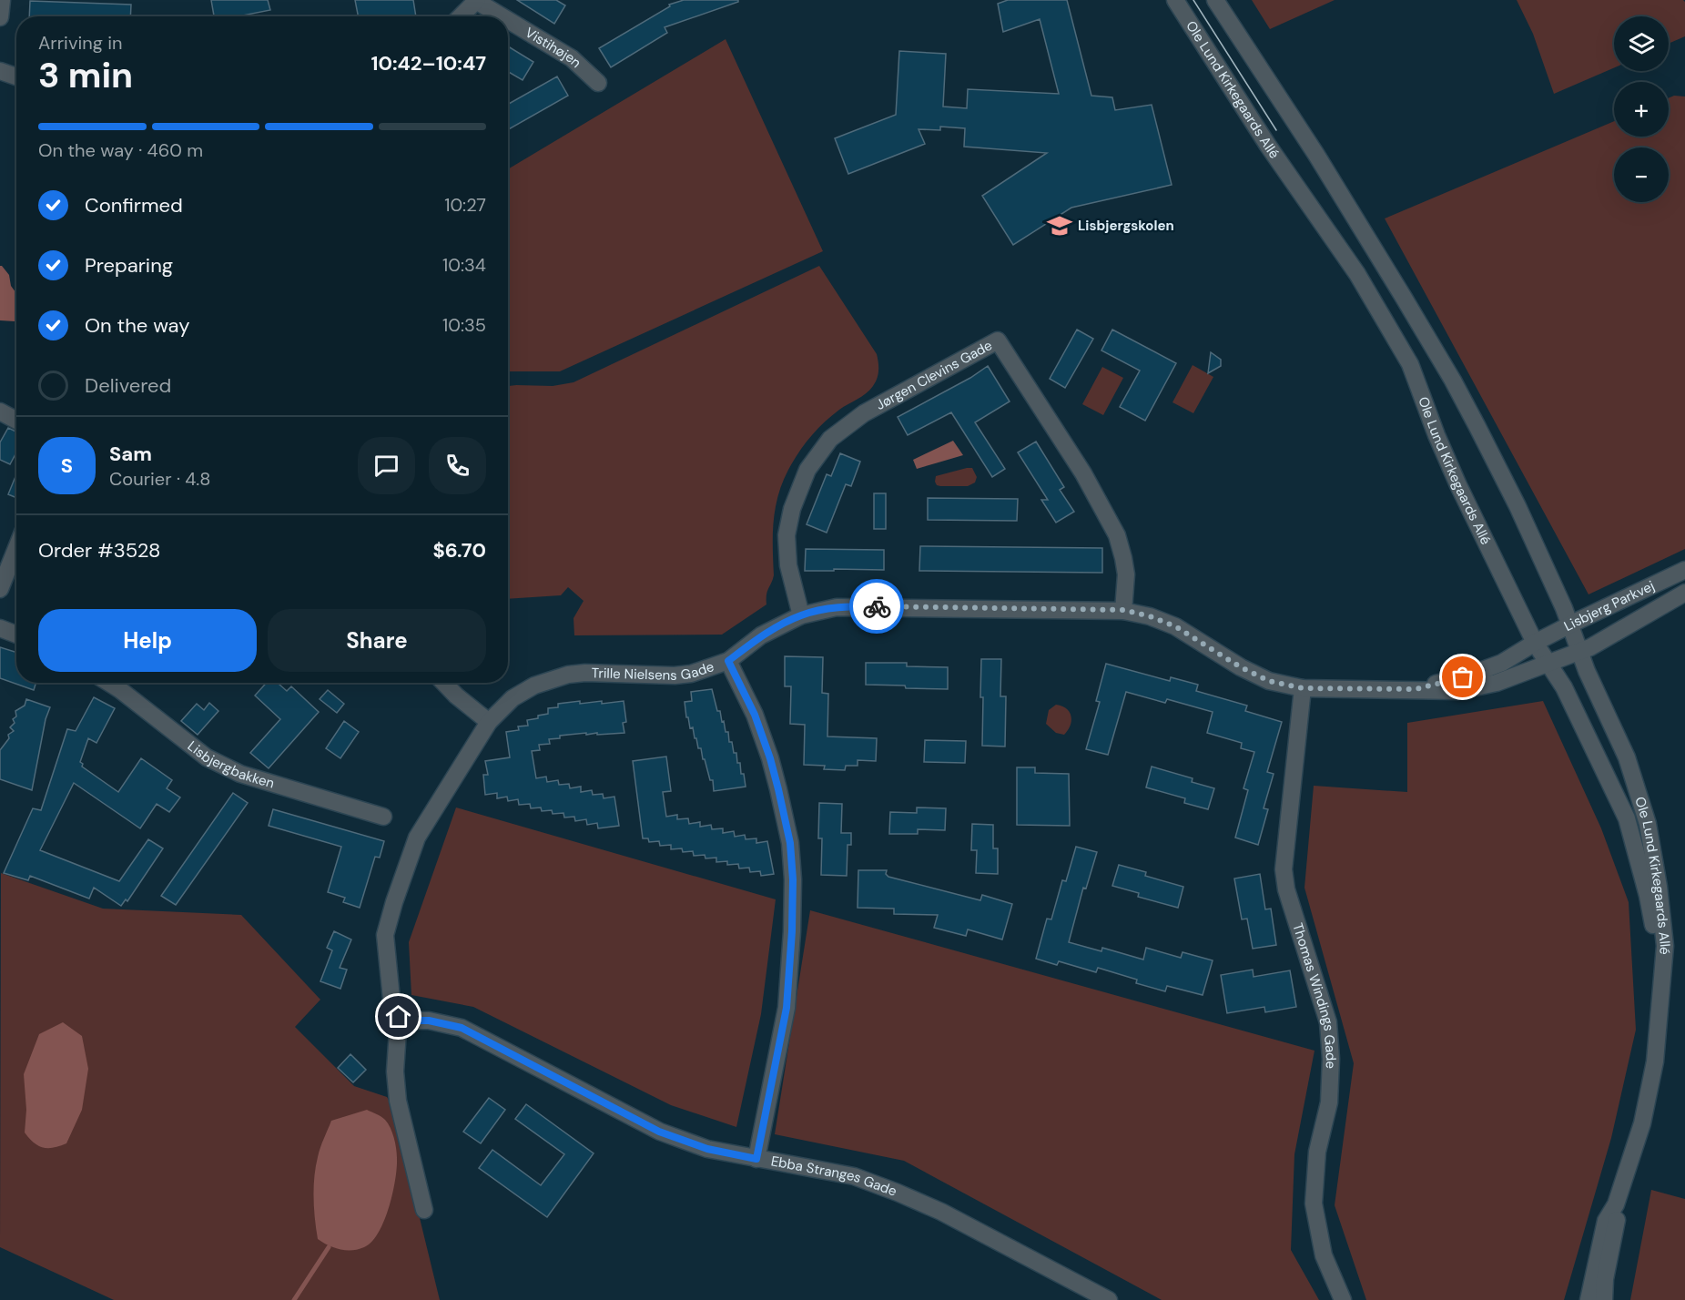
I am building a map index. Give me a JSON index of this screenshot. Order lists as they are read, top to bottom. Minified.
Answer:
{"streets":{"street":["Vistihøjen","Ole Lund Kirkegaards Allé","Jørgen Clevins Gade","Lisbjerg Parkvej","Trille Nielsens Gade","Lisbjergbakken","Thomas Windings Gade","Ebba Stranges Gade"]},"crossings":[["Ole Lund Kirkegaards Allé","Lisbjerg Parkvej"],["Ole Lund Kirkegaards Allé","Trille Nielsens Gade"],["Jørgen Clevins Gade","Trille Nielsens Gade"],["Lisbjerg Parkvej","Trille Nielsens Gade"],["Trille Nielsens Gade","Thomas Windings Gade"],["Trille Nielsens Gade","Ebba Stranges Gade"]],"places":{"school or university":["Lisbjergskolen"]},"page":{"map_buttons":["+","−"],"heading":["3 min","Arriving in","10:42–10:47"],"panel":["Sam","Courier · 4.8","Order #3528","$6.70"],"bar":"On the way · 460 m","list":[["Confirmed","10:27"],["Preparing","10:34"],["On the way","10:35"],"Delivered"],"round":"S","buttons":["Help","Share"]}}
